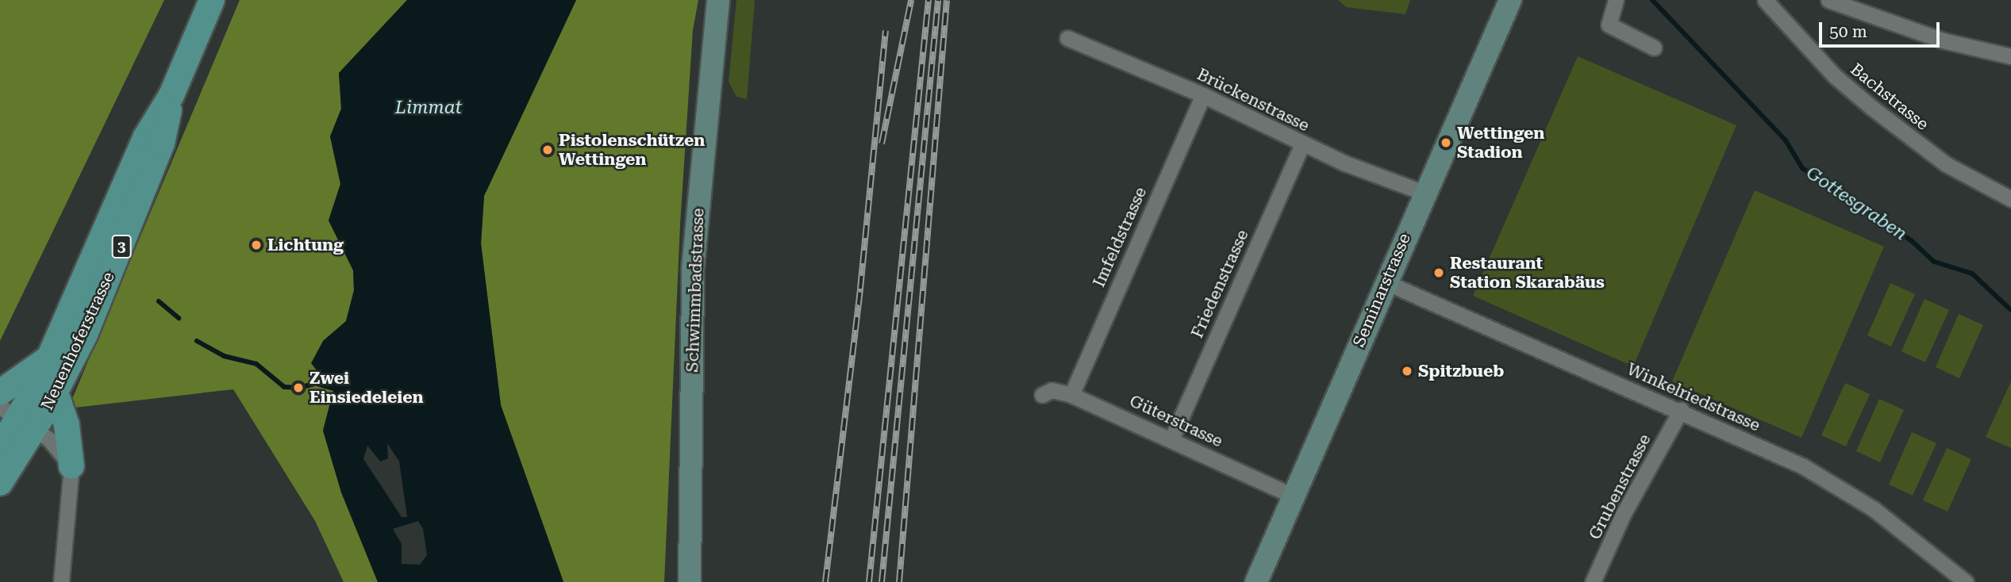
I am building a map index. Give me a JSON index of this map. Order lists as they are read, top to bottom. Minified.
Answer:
{"streets":{"main road":["3","Neuenhoferstrasse"],"street":["Bachstrasse","Brückenstrasse","Imfeldstrasse","Friedenstrasse","Schwimmbadstrasse","Seminarstrasse","Winkelriedstrasse","Güterstrasse","Grubenstrasse"]},"crossings":[["Brückenstrasse","Imfeldstrasse"],["Brückenstrasse","Friedenstrasse"],["Brückenstrasse","Seminarstrasse"],["Imfeldstrasse","Güterstrasse"],["3","Neuenhoferstrasse"],["Friedenstrasse","Güterstrasse"],["Seminarstrasse","Winkelriedstrasse"],["Seminarstrasse","Güterstrasse"],["Winkelriedstrasse","Grubenstrasse"]],"water":["Limmat","Gottesgraben"],"places":["Wettingen Stadion","Pistolenschützen Wettingen","Lichtung","Restaurant Station Skarabäus","Spitzbueb","Zwei Einsiedeleien"],"scale_bar":"50 m"}
